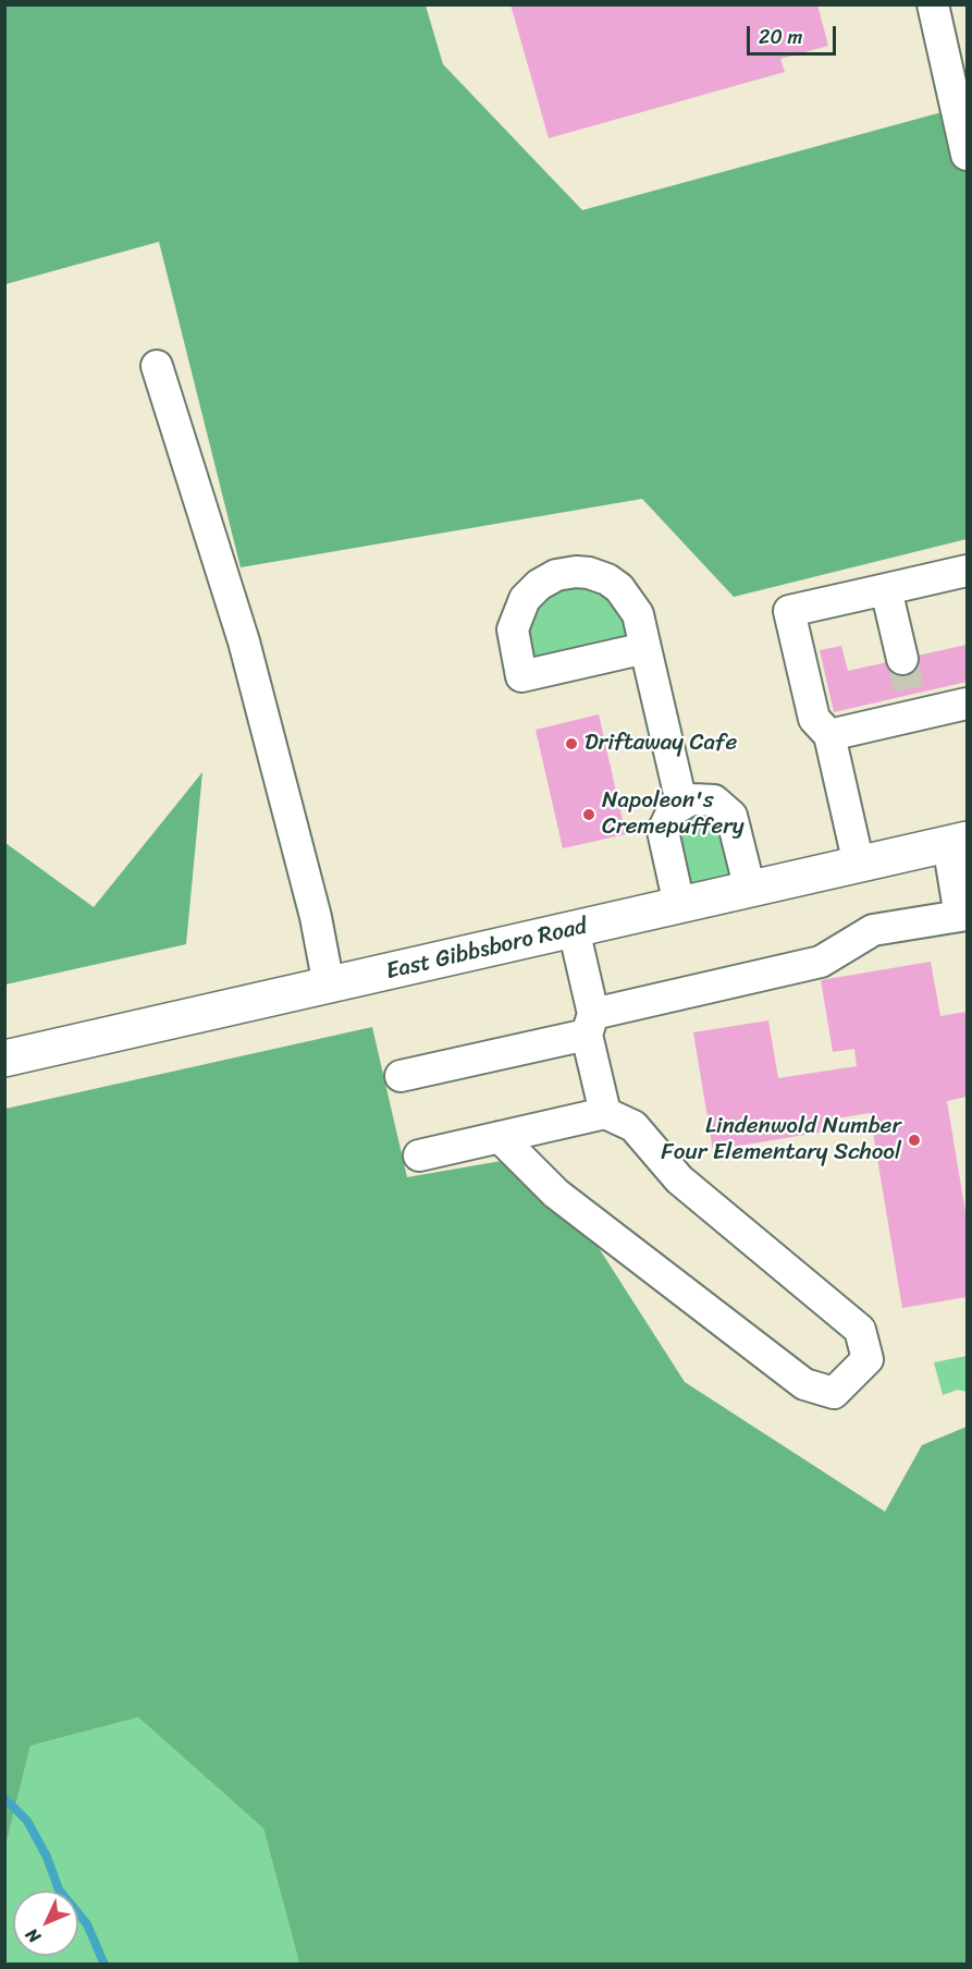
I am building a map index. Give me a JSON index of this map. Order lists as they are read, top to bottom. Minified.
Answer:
{"streets":{"main road":["East Gibbsboro Road"]},"places":["Driftaway Cafe","Napoleon's Cremepuffery","Lindenwold Number Four Elementary School"],"scale_bar":"20 m","north":"bottom left"}
